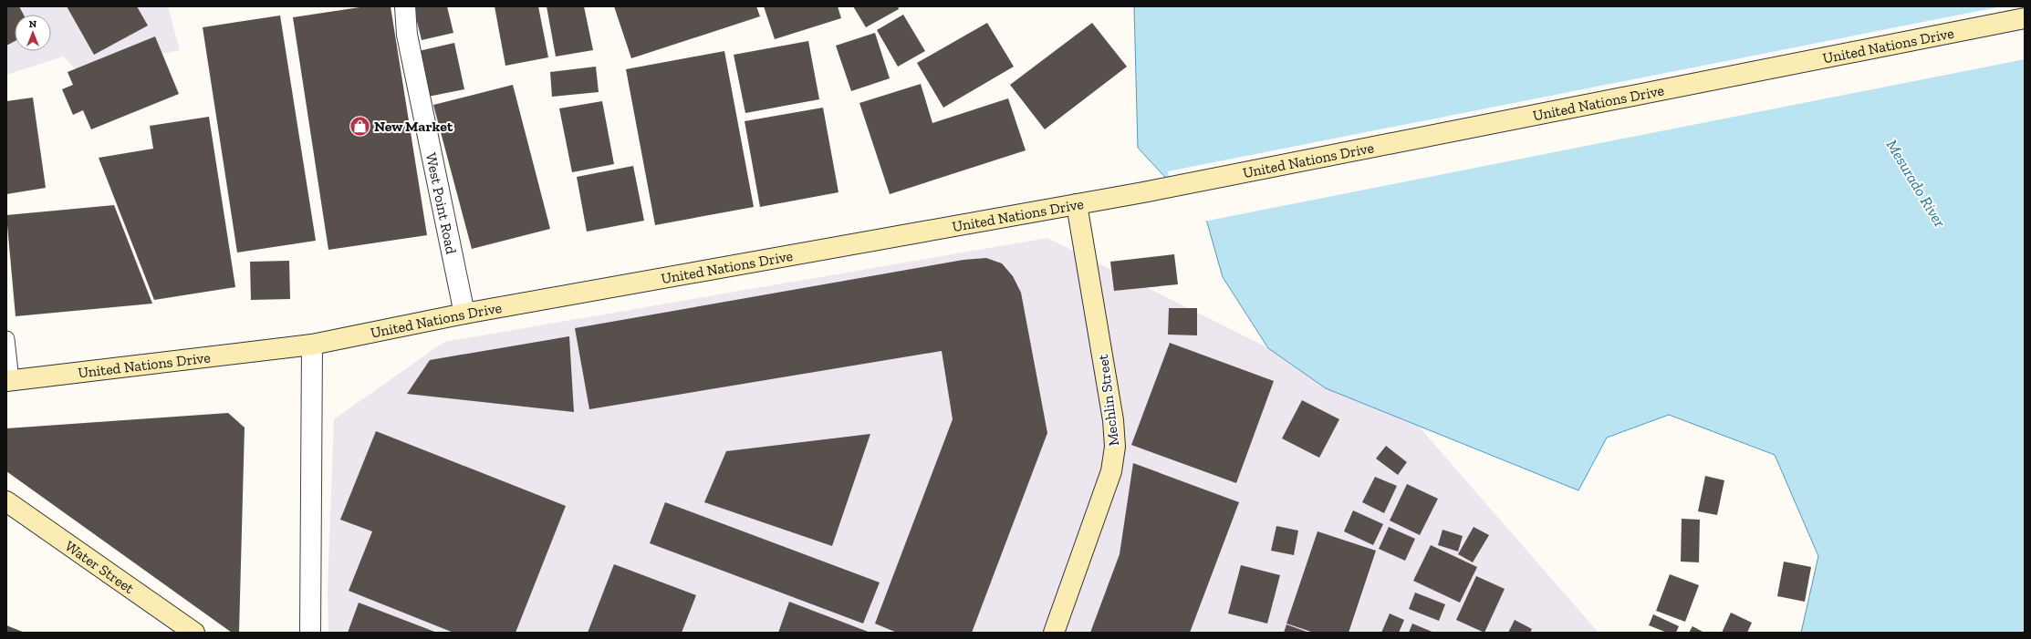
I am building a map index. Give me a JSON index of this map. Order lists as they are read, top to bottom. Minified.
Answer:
{"streets":{"main road":["United Nations Drive","Mechlin Street","Water Street"],"street":["West Point Road"]},"crossings":[["United Nations Drive","West Point Road"],["United Nations Drive","Mechlin Street"]],"water":["Mesurado River"],"places":{"shop":["New Market"]},"north":"top"}
